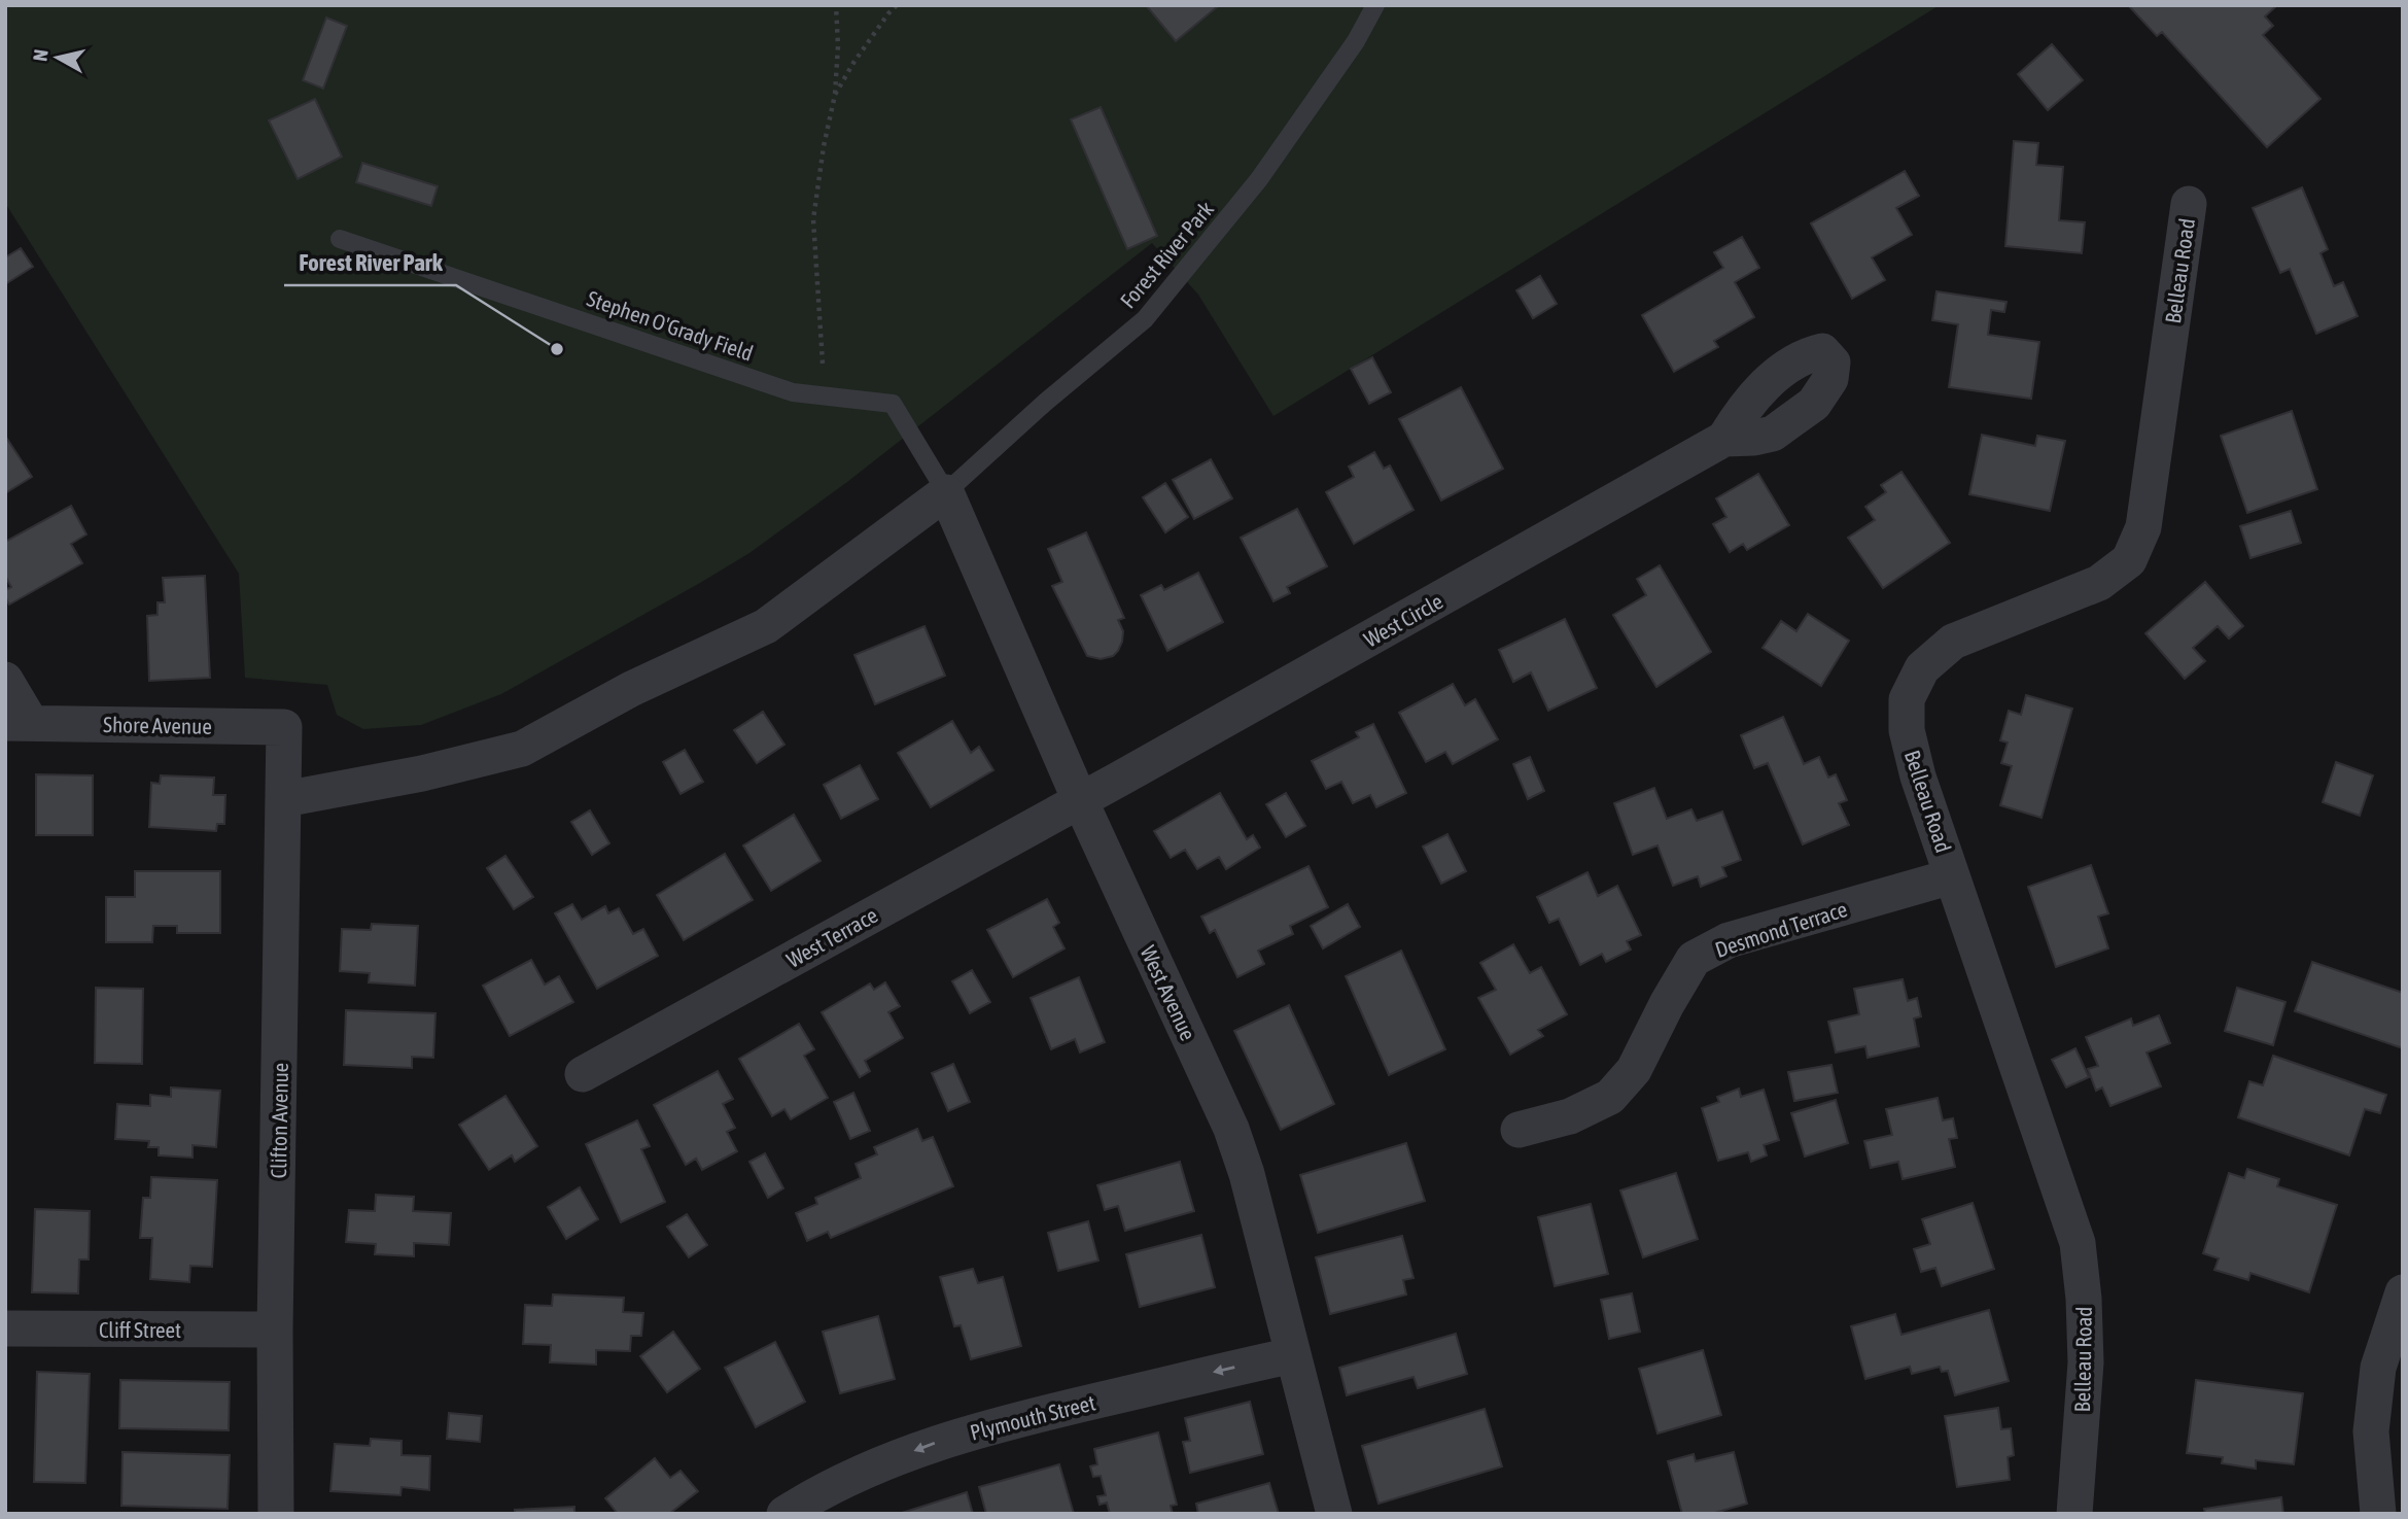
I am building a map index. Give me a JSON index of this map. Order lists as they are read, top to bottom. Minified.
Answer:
{"streets":{"street":["Belleau Road","West Circle","Shore Avenue","Desmond Terrace","West Terrace","West Avenue","Clifton Avenue","Cliff Street","Plymouth Street"],"lane":["Forest River Park","Stephen O'Grady Field"]},"crossings":[["Forest River Park","Stephen O'Grady Field"],["Forest River Park","West Avenue"],["Belleau Road","Desmond Terrace"],["Stephen O'Grady Field","West Avenue"],["West Circle","West Terrace"],["West Circle","West Avenue"],["Shore Avenue","Clifton Avenue"],["West Terrace","West Avenue"],["West Avenue","Plymouth Street"],["Clifton Avenue","Cliff Street"]],"one_way":["Plymouth Street"],"places":["Forest River Park"],"north":"left"}
